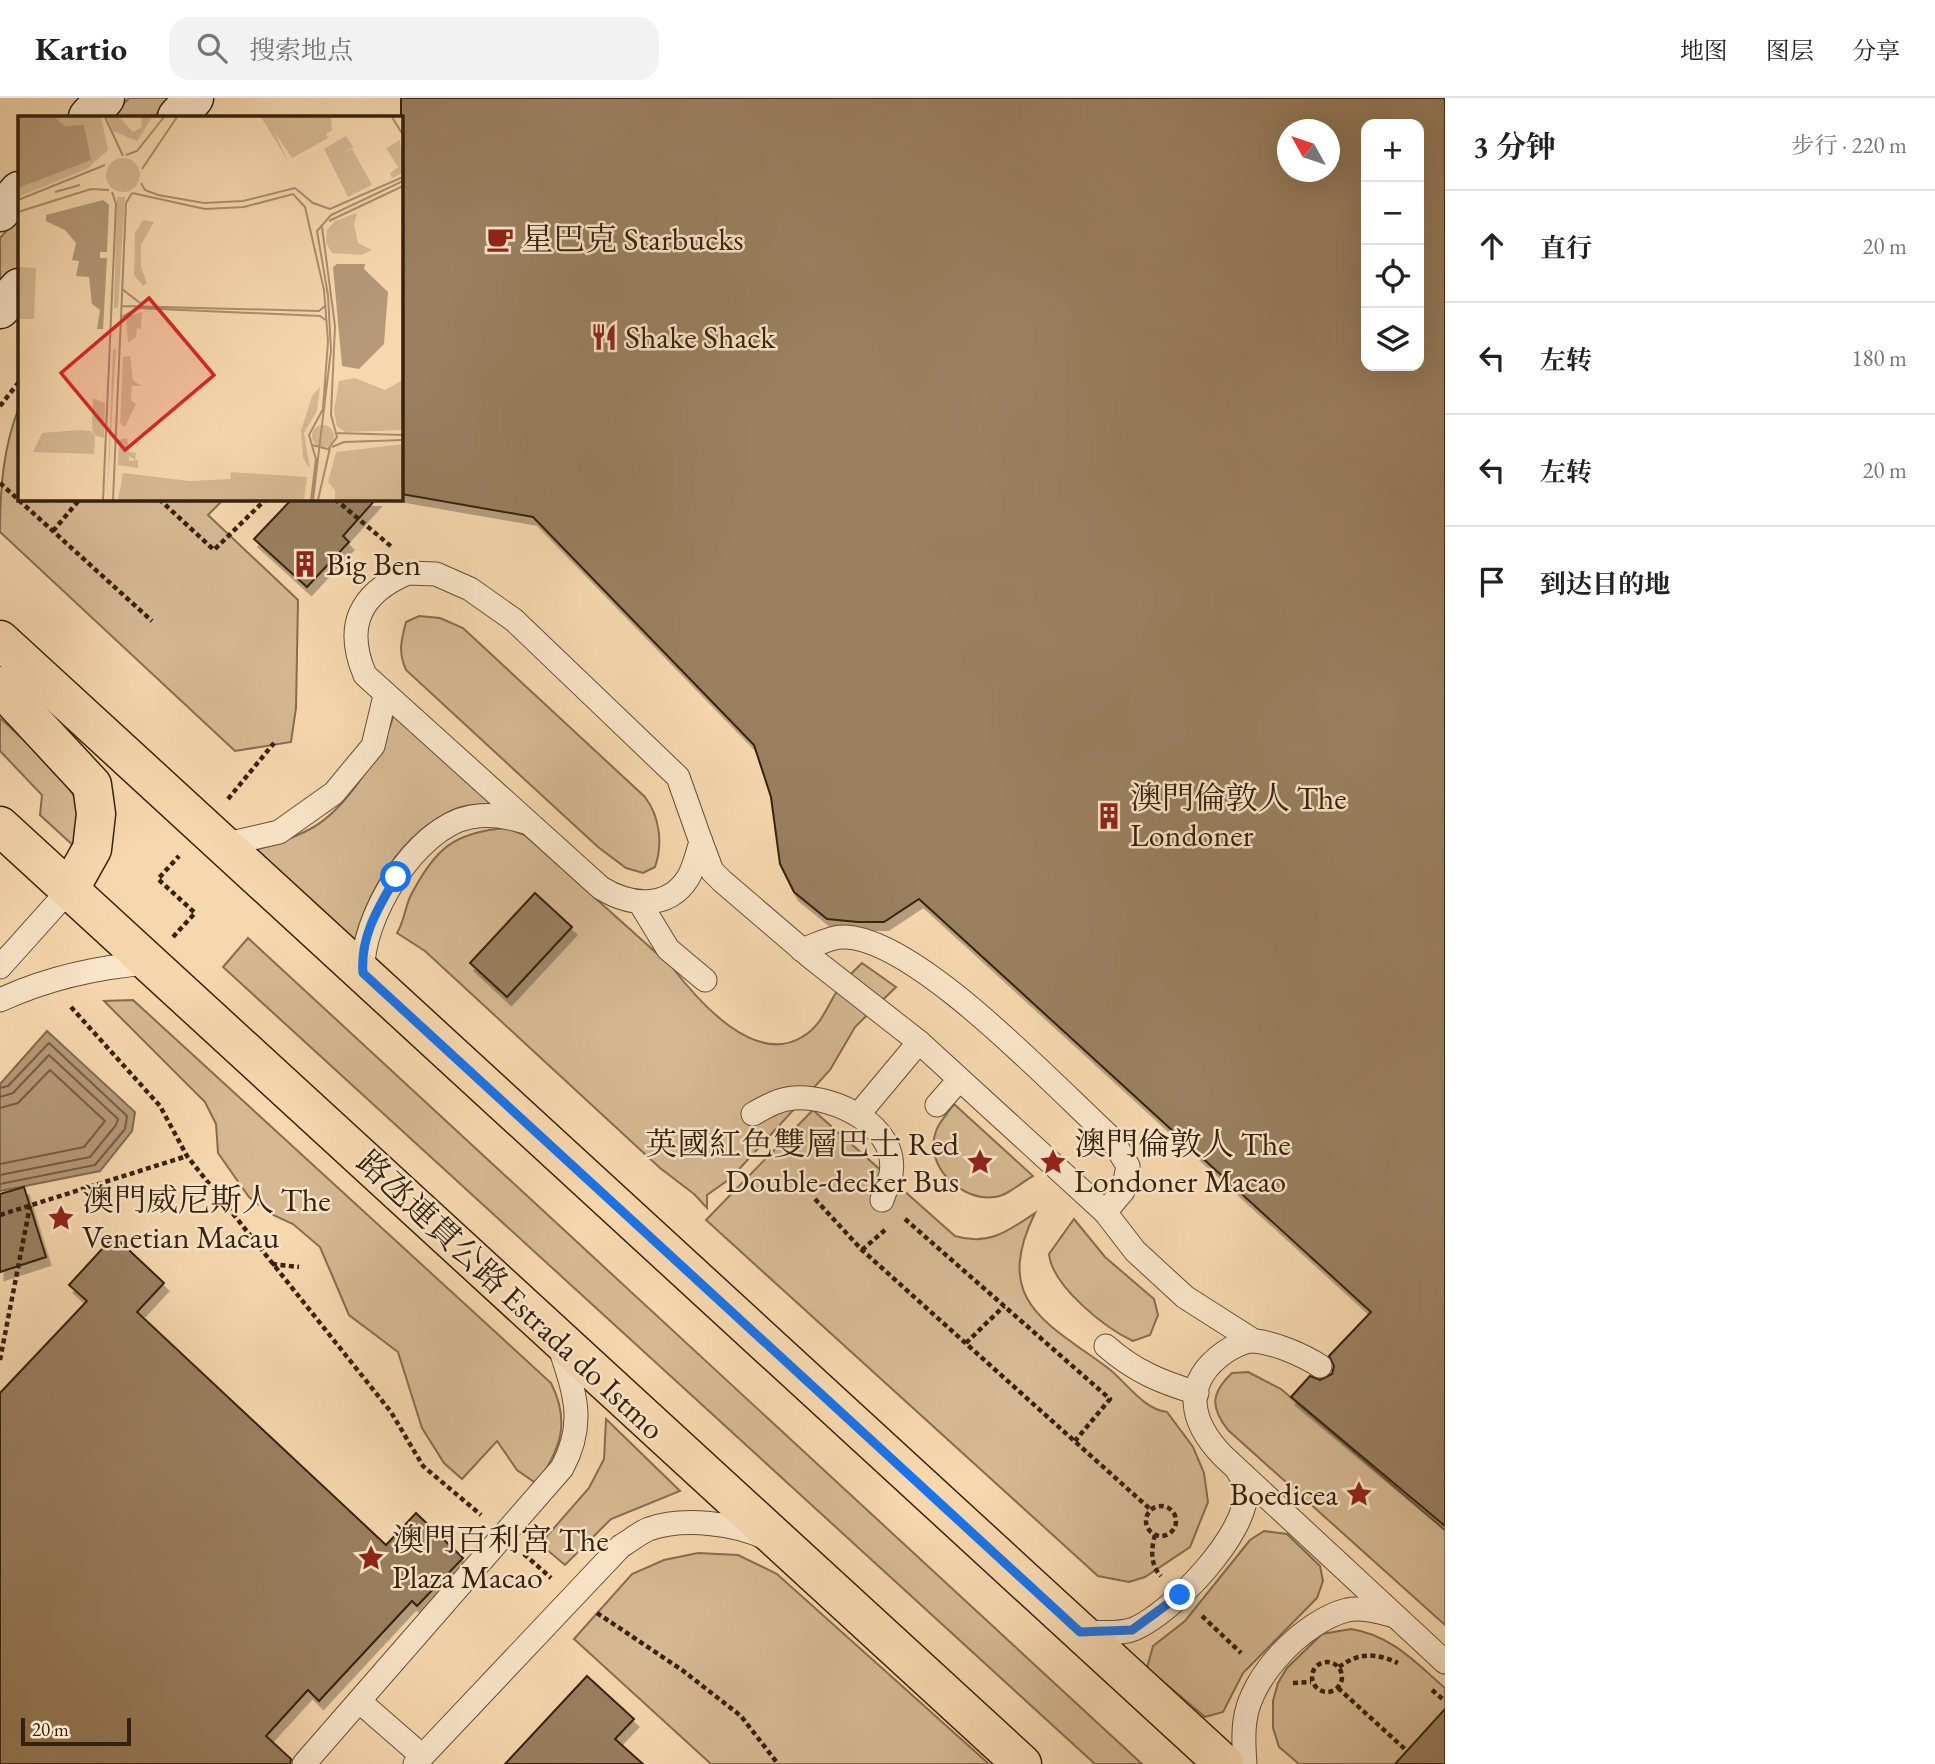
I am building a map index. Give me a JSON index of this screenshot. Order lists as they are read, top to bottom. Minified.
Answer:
{"streets":{"main road":["路氹連貫公路 Estrada do Istmo"]},"places":{"cafe":["星巴克 Starbucks"],"restaurant":["Shake Shack"],"building":["Big Ben","澳門倫敦人 The Londoner"],"place":["英國紅色雙層巴士 Red Double-decker Bus","澳門倫敦人 The Londoner Macao","澳門威尼斯人 The Venetian Macau","Boedicea","澳門百利宮 The Plaza Macao"]},"scale_bar":"20 m","north":"top left","page":{"header":"Kartio","search":"搜索地点","nav":["地图","图层","分享"],"heading":["3 分钟","步行 · 220 m"],"map_buttons":["+","−"],"list":[["直行","20 m"],["左转","180 m"],["左转","20 m"],"到达目的地"],"scale":"20 m"}}
